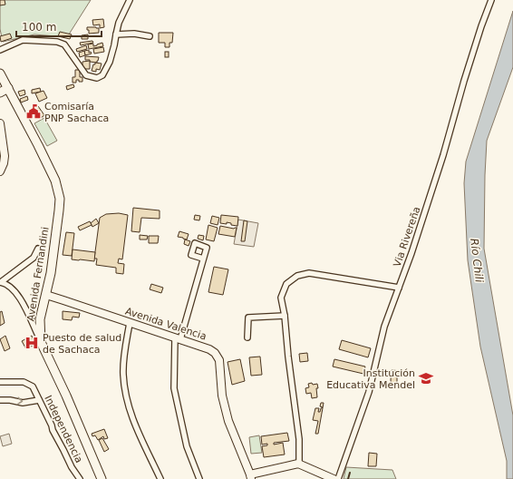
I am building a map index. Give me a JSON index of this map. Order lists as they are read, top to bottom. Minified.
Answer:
{"streets":{"main road":["Avenida Fernandini"],"street":["Via Rivereña","Avenida Valencia","Independencia"]},"crossings":[["Avenida Fernandini","Avenida Valencia"]],"water":["Río Chili"],"places":{"public building":["Comisaría PNP Sachaca"],"hospital":["Puesto de salud de Sachaca"],"school or university":["Institución Educativa Mendel"]},"scale_bar":"100 m"}
